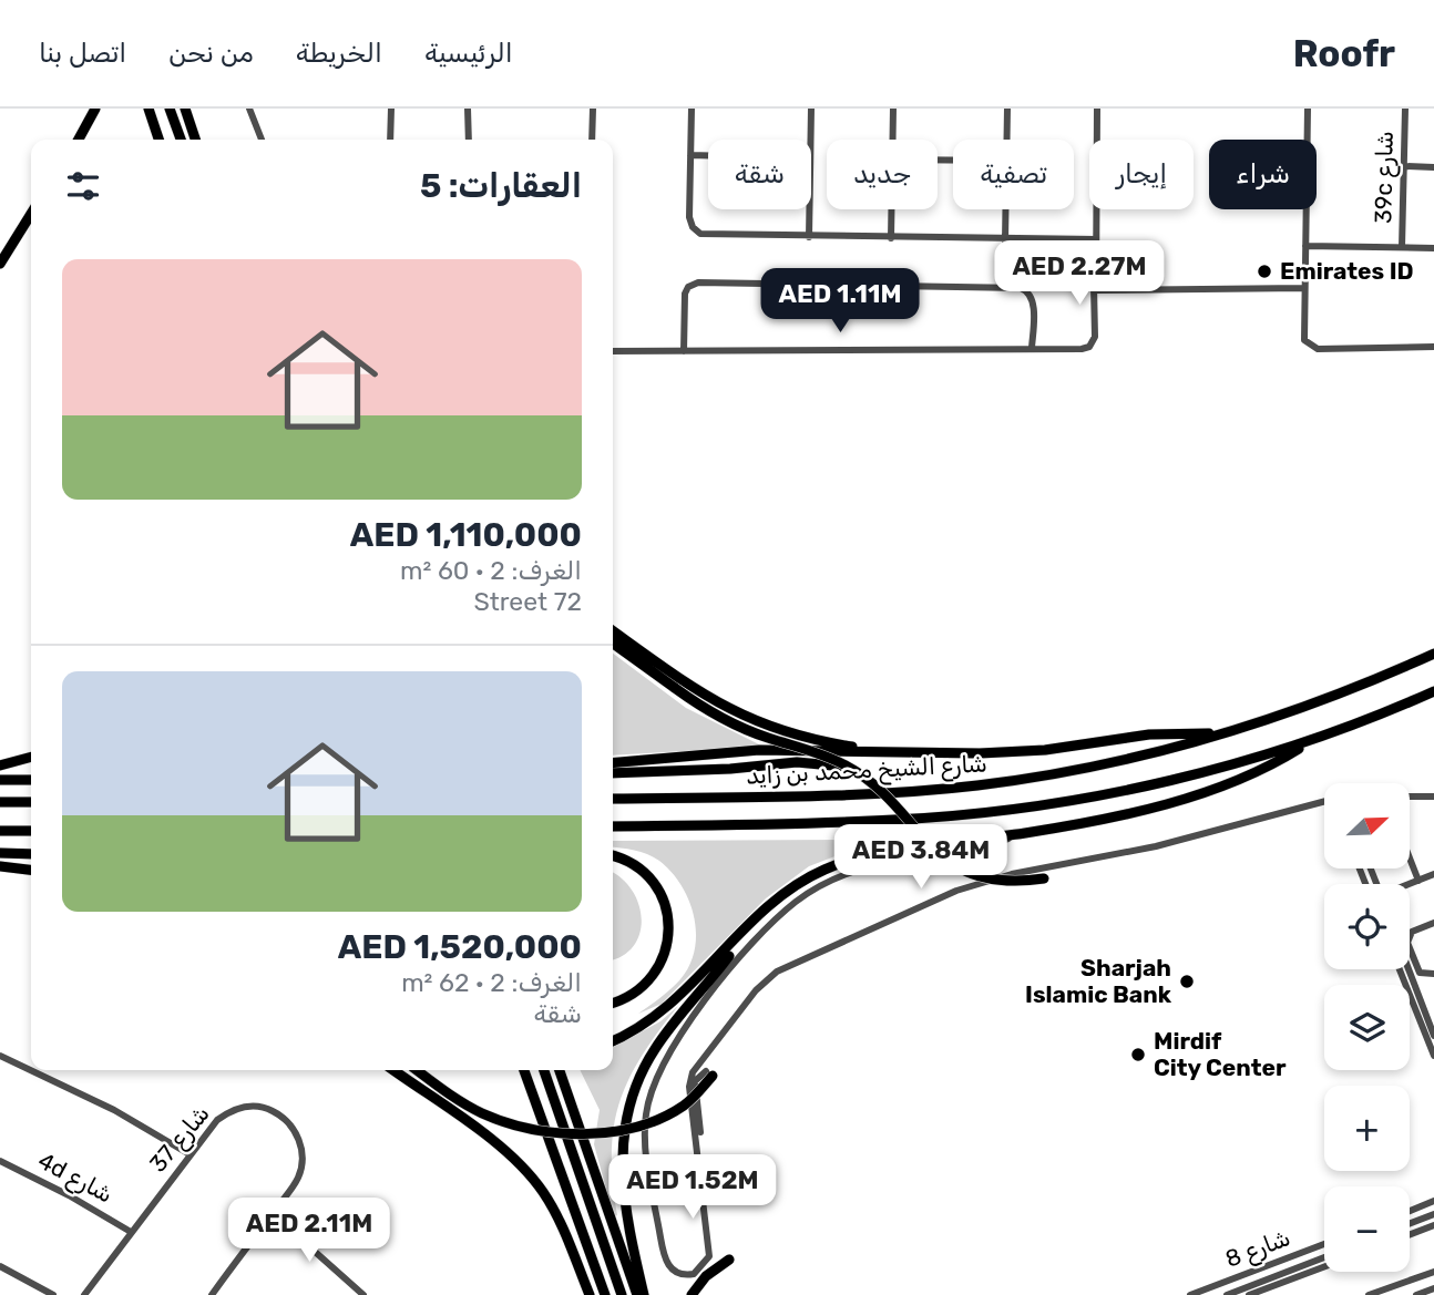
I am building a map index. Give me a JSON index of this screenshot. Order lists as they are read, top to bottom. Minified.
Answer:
{"streets":{"highway":["شارع الشيخ محمد بن زايد"],"street":["39c شارع","شارع 37","4d شارع","شارع 8"]},"crossings":[["شارع 37","4d شارع"]],"places":["Emirates ID","Sharjah Islamic Bank","Mirdif City Center"],"north":"top right","page":{"header":"Roofr","nav":["الرئيسية","الخريطة","من نحن","اتصل بنا"],"chip":["شراء","إيجار","تصفية","جديد","شقة"],"heading":"العقارات: 5","list":[{"name":"AED 1,110,000","note":"الغرف: 2 · 60 m² · 72 Street"},{"name":"AED 1,520,000","note":"الغرف: 2 · 62 m² · شقة"}],"price":["AED 2.27M","AED 1.11M","AED 3.84M","AED 1.52M","AED 2.11M"],"map_buttons":["+","−"]}}
